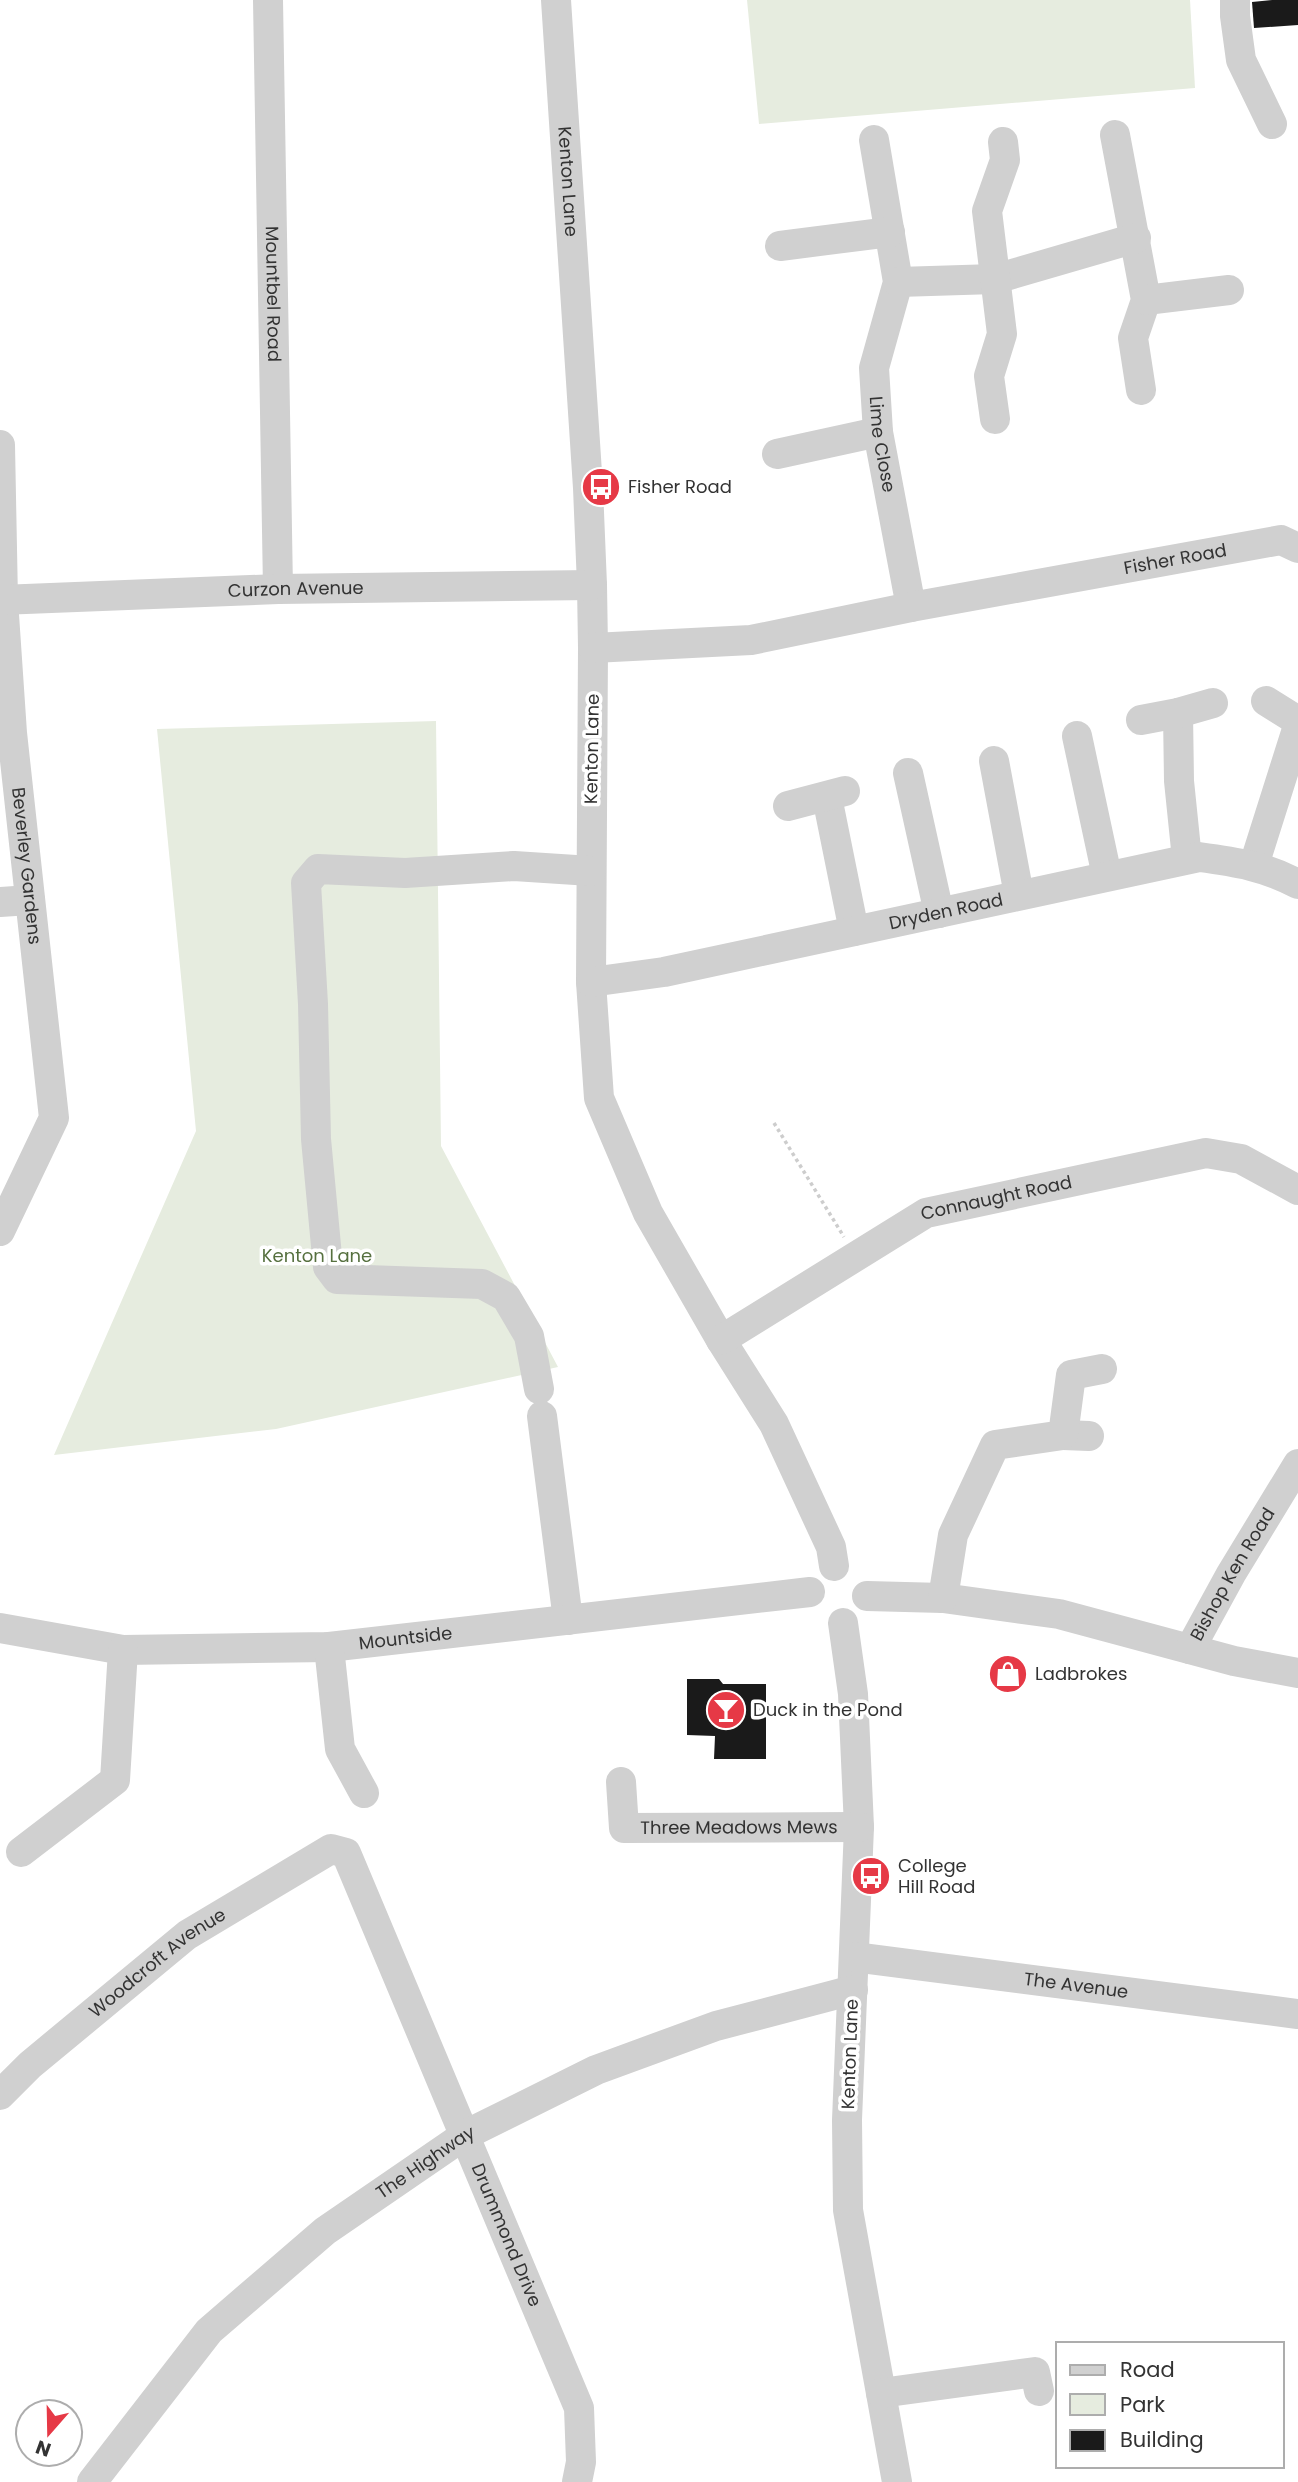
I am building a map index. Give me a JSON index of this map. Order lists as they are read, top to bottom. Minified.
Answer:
{"streets":{"street":["Kenton Lane","Mountbel Road","Lime Close","Fisher Road","Curzon Avenue","Beverley Gardens","Dryden Road","Connaught Road","Bishop Ken Road","Mountside","Three Meadows Mews","Woodcroft Avenue","The Avenue","The Highway","Drummond Drive"]},"crossings":[["Kenton Lane","Fisher Road"],["Kenton Lane","Curzon Avenue"],["Kenton Lane","Dryden Road"],["Kenton Lane","Connaught Road"],["Kenton Lane","Mountside"],["Kenton Lane","Three Meadows Mews"],["Kenton Lane","The Avenue"],["Kenton Lane","The Highway"],["Mountbel Road","Curzon Avenue"],["Lime Close","Fisher Road"],["Curzon Avenue","Beverley Gardens"],["Woodcroft Avenue","Drummond Drive"],["The Highway","Drummond Drive"]],"parks":["Kenton Lane"],"places":{"bus stop":["Fisher Road","College Hill Road"],"shop":["Ladbrokes"],"bar":["Duck in the Pond"]},"legend":["Road","Park","Building"],"north":"bottom"}
